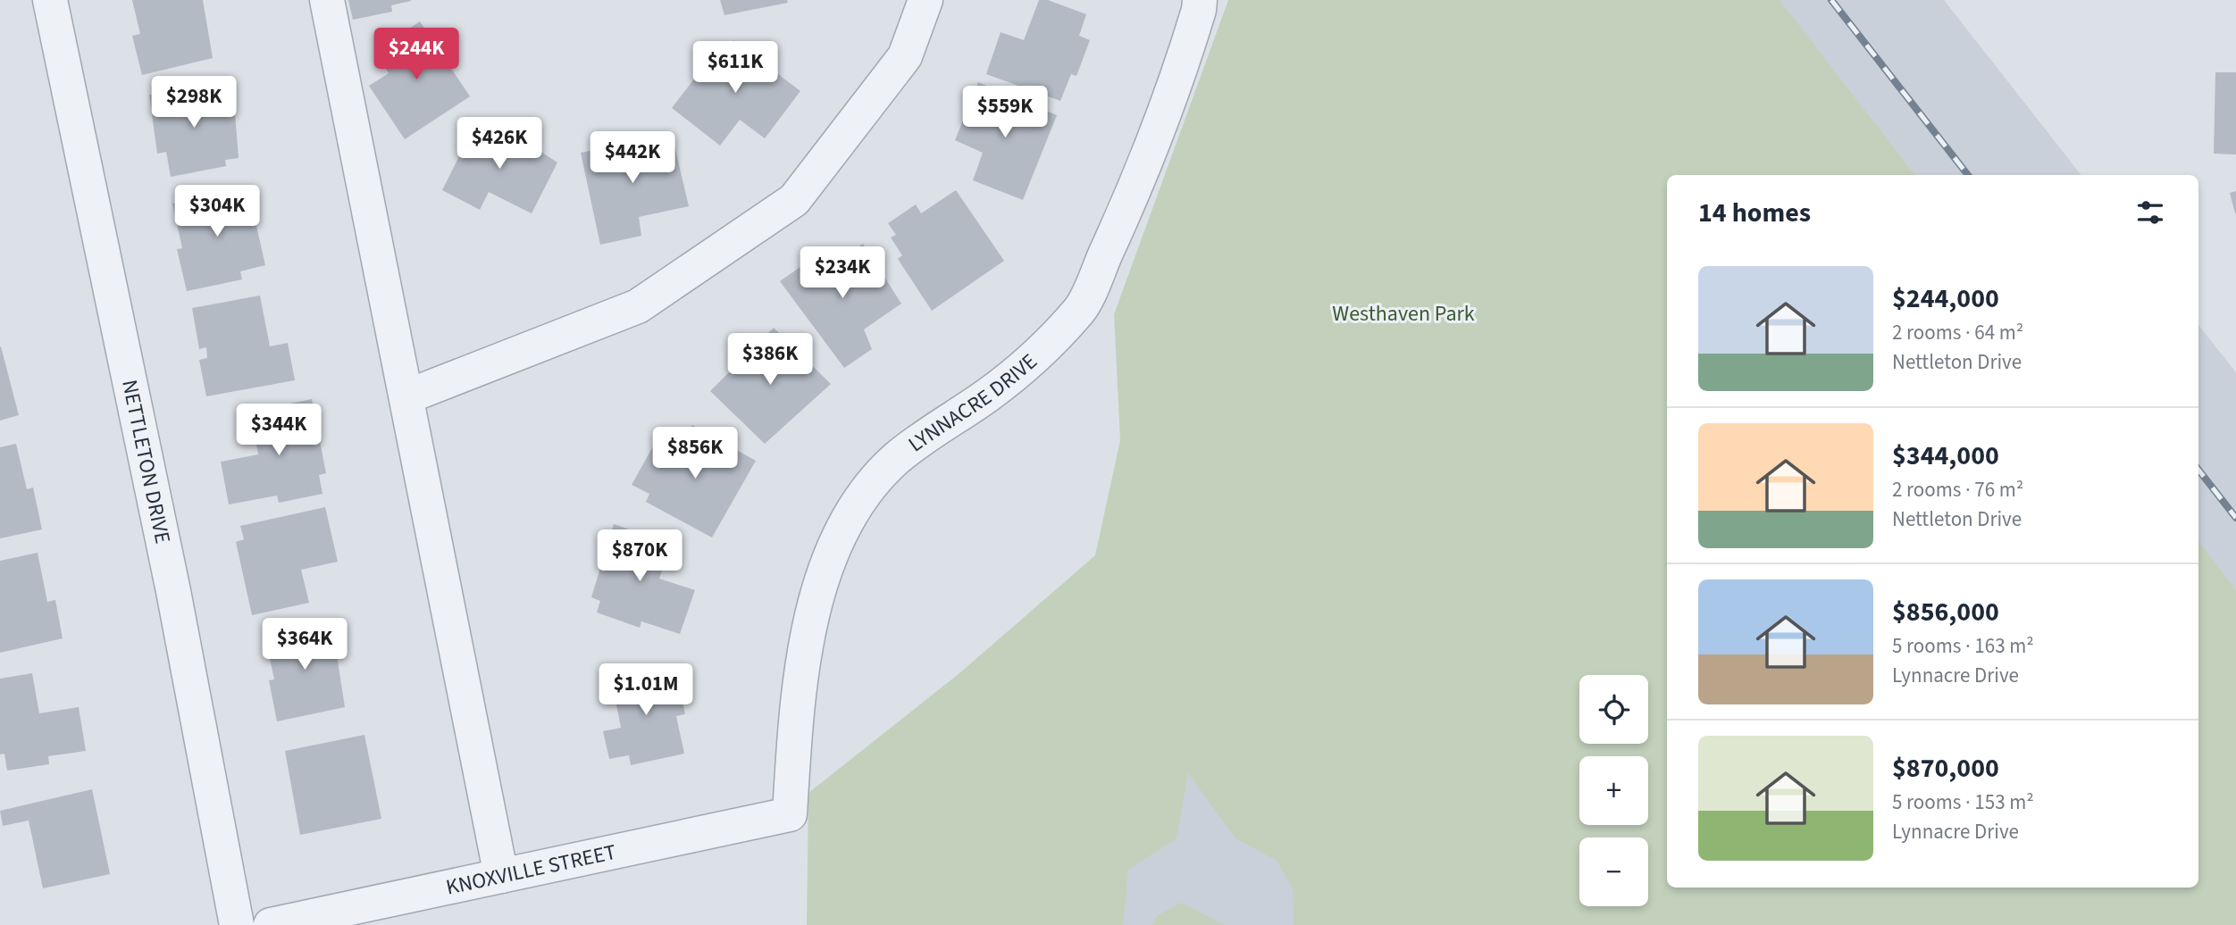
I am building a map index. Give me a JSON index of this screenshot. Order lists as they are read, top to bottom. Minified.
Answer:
{"streets":{"street":["LYNNACRE DRIVE","NETTLETON DRIVE","KNOXVILLE STREET"]},"crossings":[["LYNNACRE DRIVE","KNOXVILLE STREET"]],"parks":["Westhaven Park"],"page":{"price":["$244K","$611K","$298K","$559K","$426K","$442K","$304K","$234K","$386K","$344K","$856K","$870K","$364K","$1.01M"],"heading":"14 homes","list":[{"name":"$244,000","note":"2 rooms · 64 m² · Nettleton Drive"},{"name":"$344,000","note":"2 rooms · 76 m² · Nettleton Drive"},{"name":"$856,000","note":"5 rooms · 163 m² · Lynnacre Drive"},{"name":"$870,000","note":"5 rooms · 153 m² · Lynnacre Drive"}],"map_buttons":["+","−"]}}
